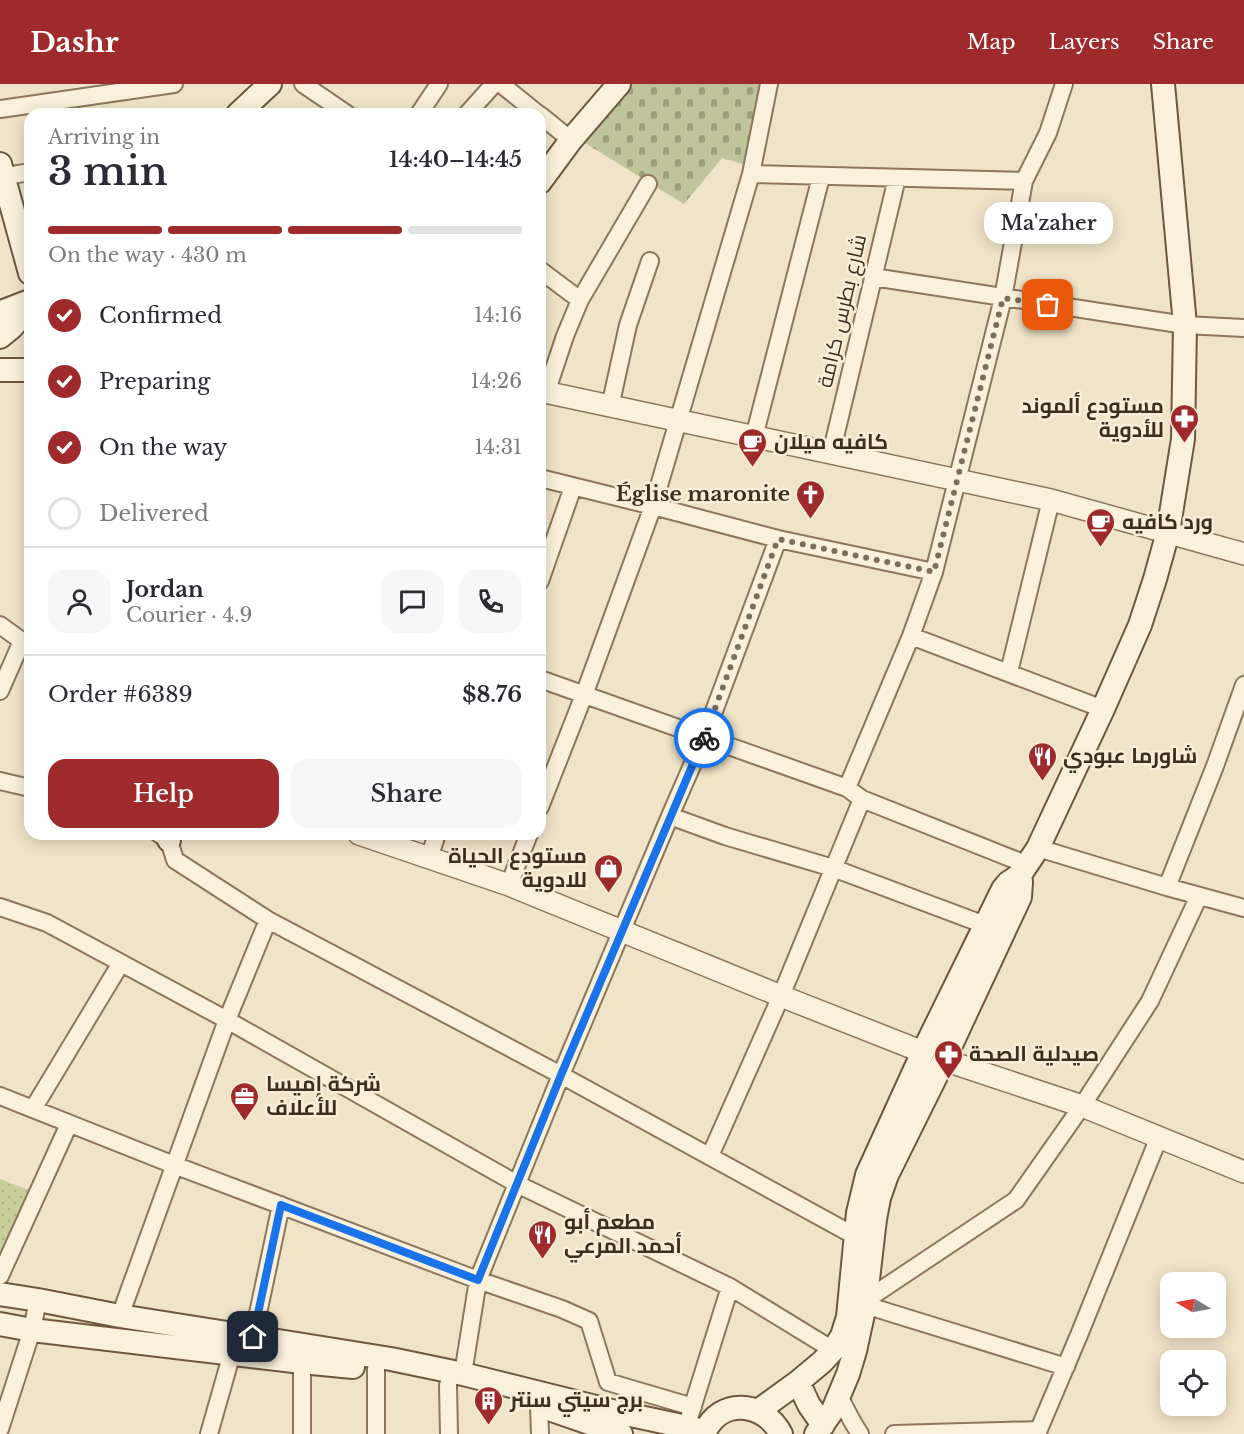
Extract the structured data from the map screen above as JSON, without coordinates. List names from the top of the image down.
{
  "streets": {
    "street": ["شارع بطرس كرامة"]
  },
  "places": {
    "other": ["Ma'zaher"],
    "pharmacy": ["مستودع ألموند للأدوية", "صيدلية الصحة"],
    "cafe": ["كافيه ميلان", "ورد كافيه"],
    "church": ["Église maronite"],
    "restaurant": ["شاورما عبودي", "مطعم أبو أحمد المرعي"],
    "shop": ["مستودع الحياة للادوية"],
    "office": ["شركة إميسا للأعلاف"],
    "building": ["برج سيتي سنتر"]
  },
  "north": "left",
  "page": {
    "header": "Dashr",
    "nav": ["Map", "Layers", "Share"],
    "heading": ["3 min", "Arriving in", "14:40–14:45"],
    "panel": [
      "Jordan",
      "Courier · 4.9",
      "Order #6389",
      "$8.76"
    ],
    "bubble": "Ma'zaher",
    "bar": "On the way · 430 m",
    "list": [
      ["Confirmed", "14:16"],
      ["Preparing", "14:26"],
      ["On the way", "14:31"],
      "Delivered"
    ],
    "buttons": ["Help", "Share"]
  }
}
